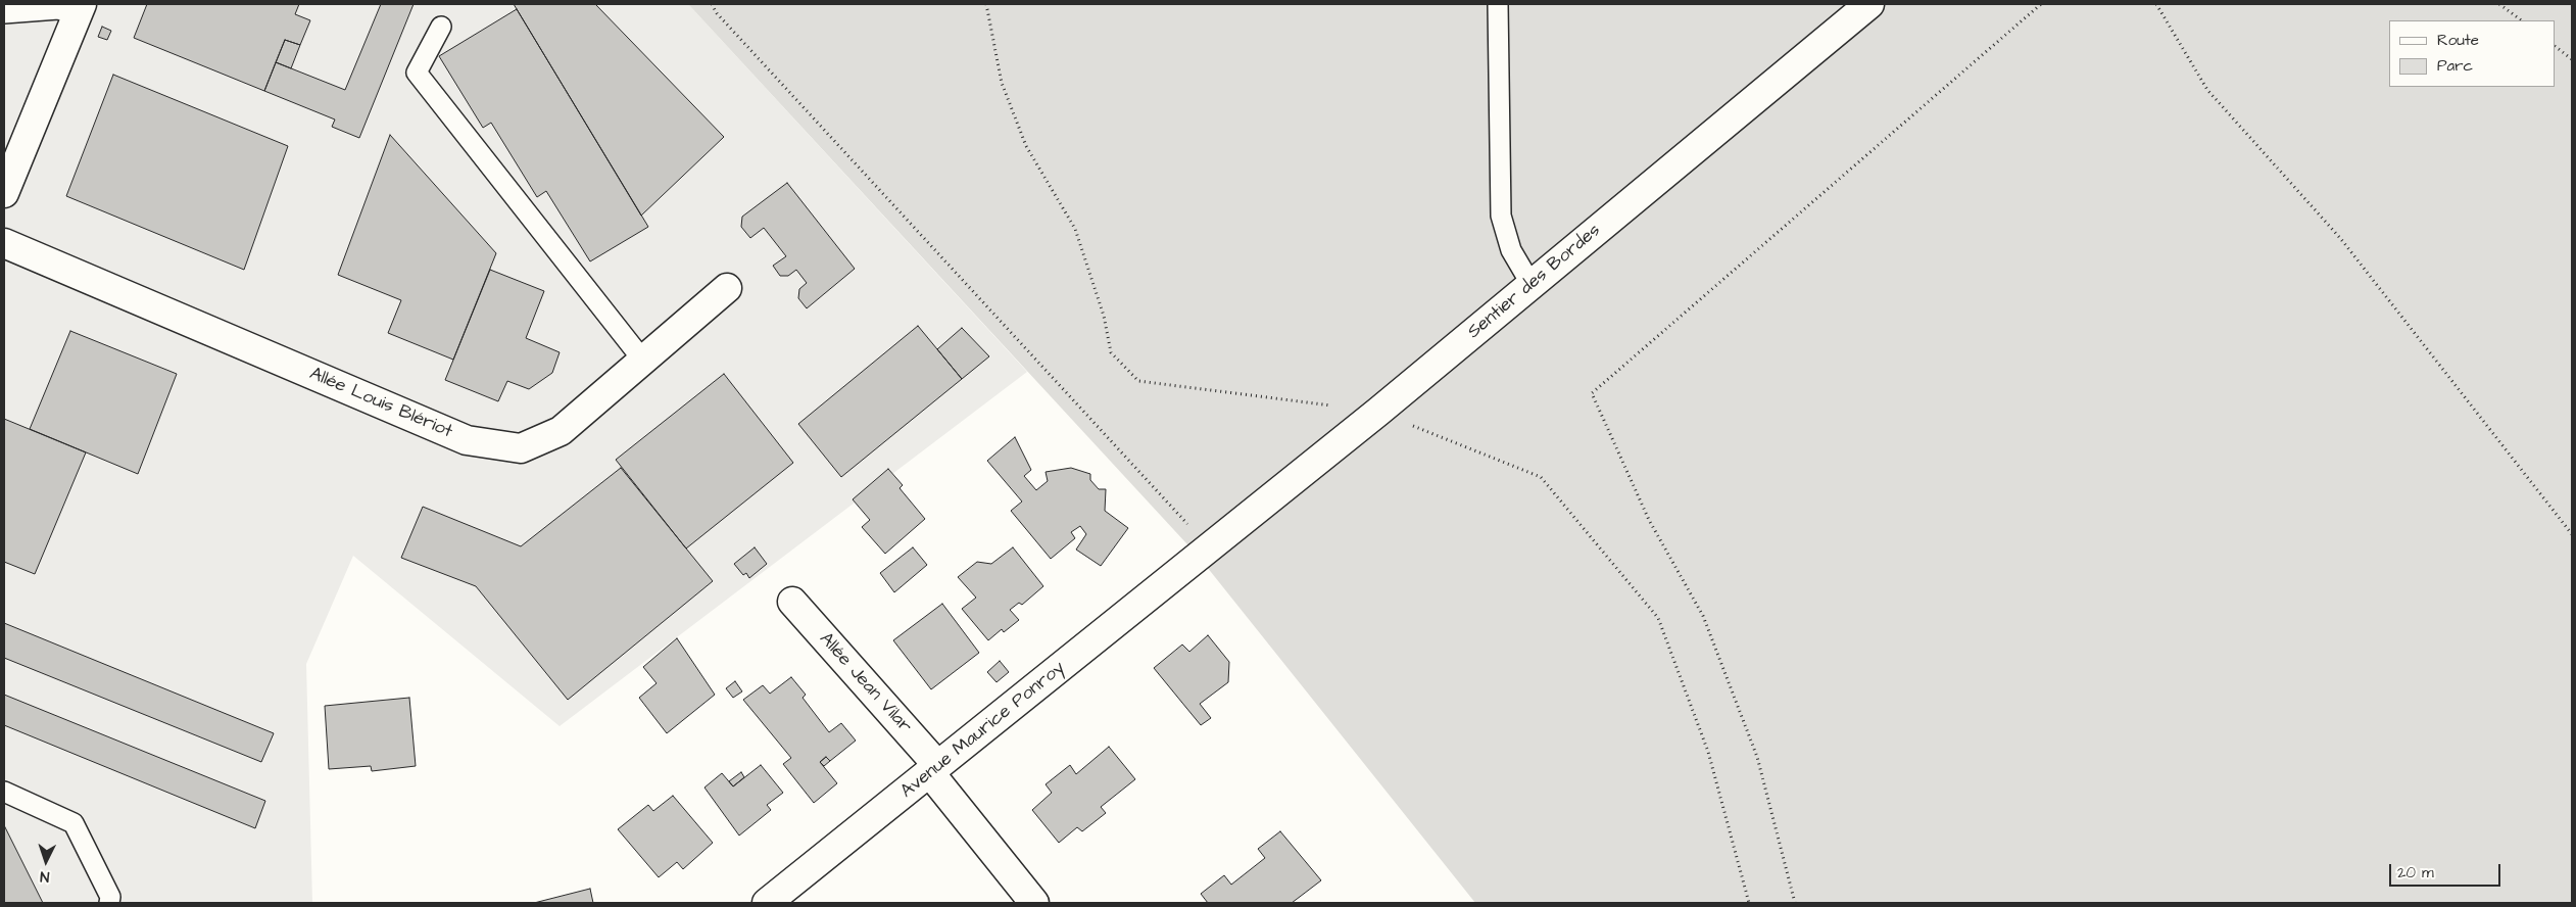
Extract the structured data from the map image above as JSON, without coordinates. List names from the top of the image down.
{
  "streets": {
    "street": [
      "Sentier des Bordes",
      "Allée Louis Blériot",
      "Allée Jean Vilar",
      "Avenue Maurice Ponroy"
    ]
  },
  "crossings": [
    ["Sentier des Bordes", "Avenue Maurice Ponroy"],
    ["Allée Jean Vilar", "Avenue Maurice Ponroy"]
  ],
  "legend": ["Route", "Parc"],
  "scale_bar": "20 m",
  "north": "bottom"
}
